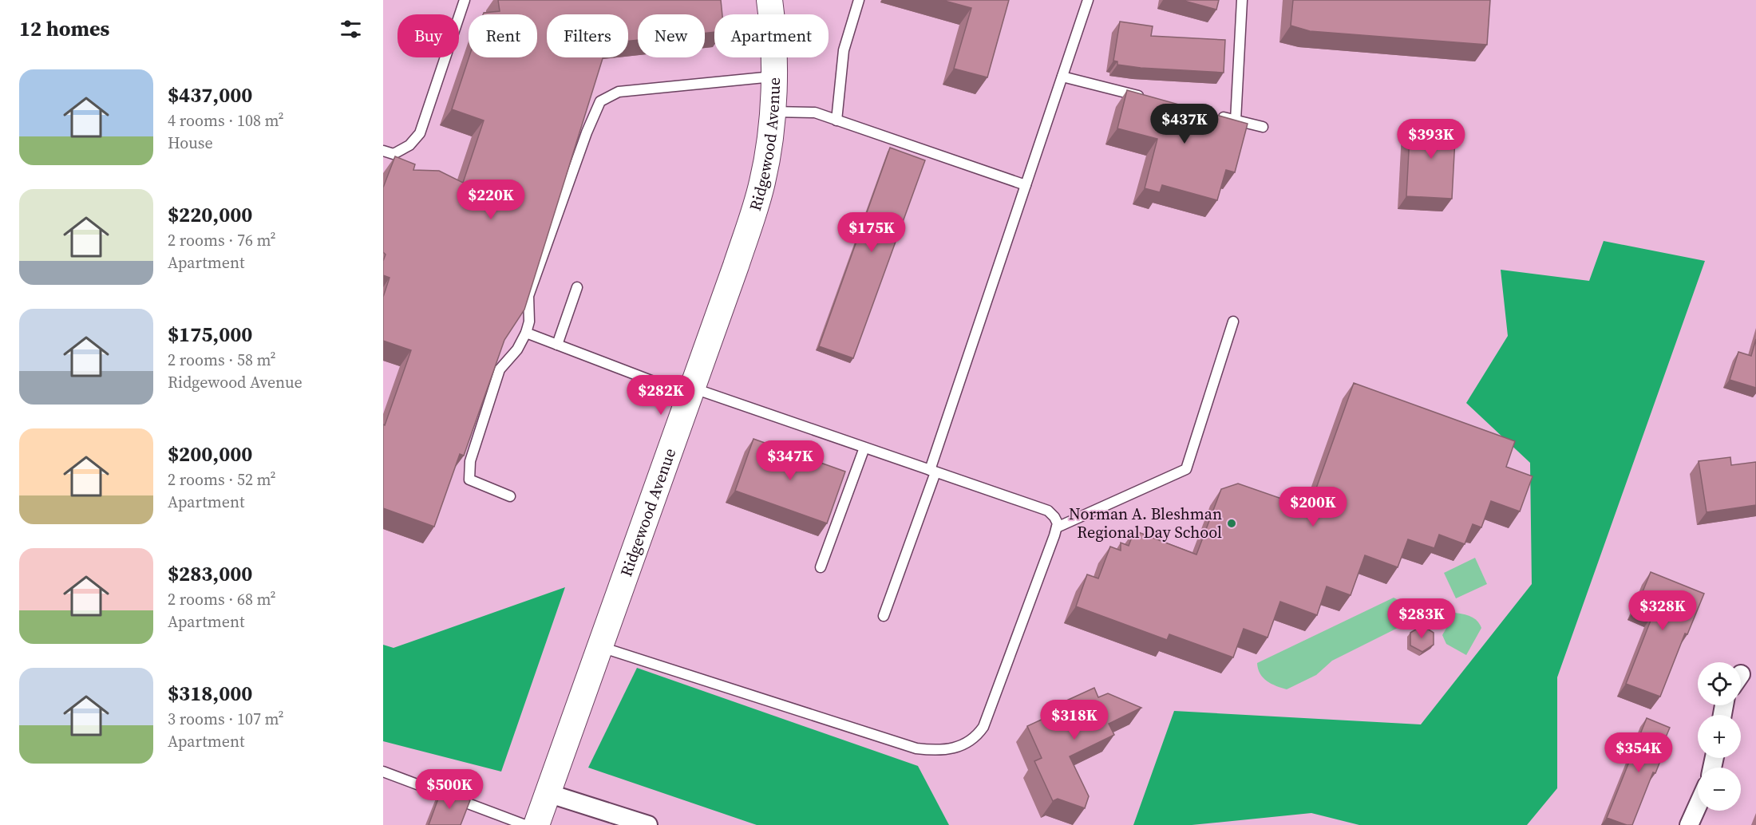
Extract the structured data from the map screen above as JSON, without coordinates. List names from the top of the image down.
{
  "streets": {
    "street": ["Ridgewood Avenue"]
  },
  "places": ["Norman A. Bleshman Regional Day School"],
  "page": {
    "heading": "12 homes",
    "chip": [
      "Buy",
      "Rent",
      "Filters",
      "New",
      "Apartment"
    ],
    "list": [
      {
        "name": "$437,000",
        "note": "4 rooms · 108 m² · House"
      },
      {
        "name": "$220,000",
        "note": "2 rooms · 76 m² · Apartment"
      },
      {
        "name": "$175,000",
        "note": "2 rooms · 58 m² · Ridgewood Avenue"
      },
      {
        "name": "$200,000",
        "note": "2 rooms · 52 m² · Apartment"
      },
      {
        "name": "$283,000",
        "note": "2 rooms · 68 m² · Apartment"
      },
      {
        "name": "$318,000",
        "note": "3 rooms · 107 m² · Apartment"
      }
    ],
    "price": [
      "$437K",
      "$393K",
      "$220K",
      "$175K",
      "$282K",
      "$347K",
      "$200K",
      "$328K",
      "$283K",
      "$318K",
      "$354K",
      "$500K"
    ],
    "map_buttons": ["+", "−"]
  }
}
